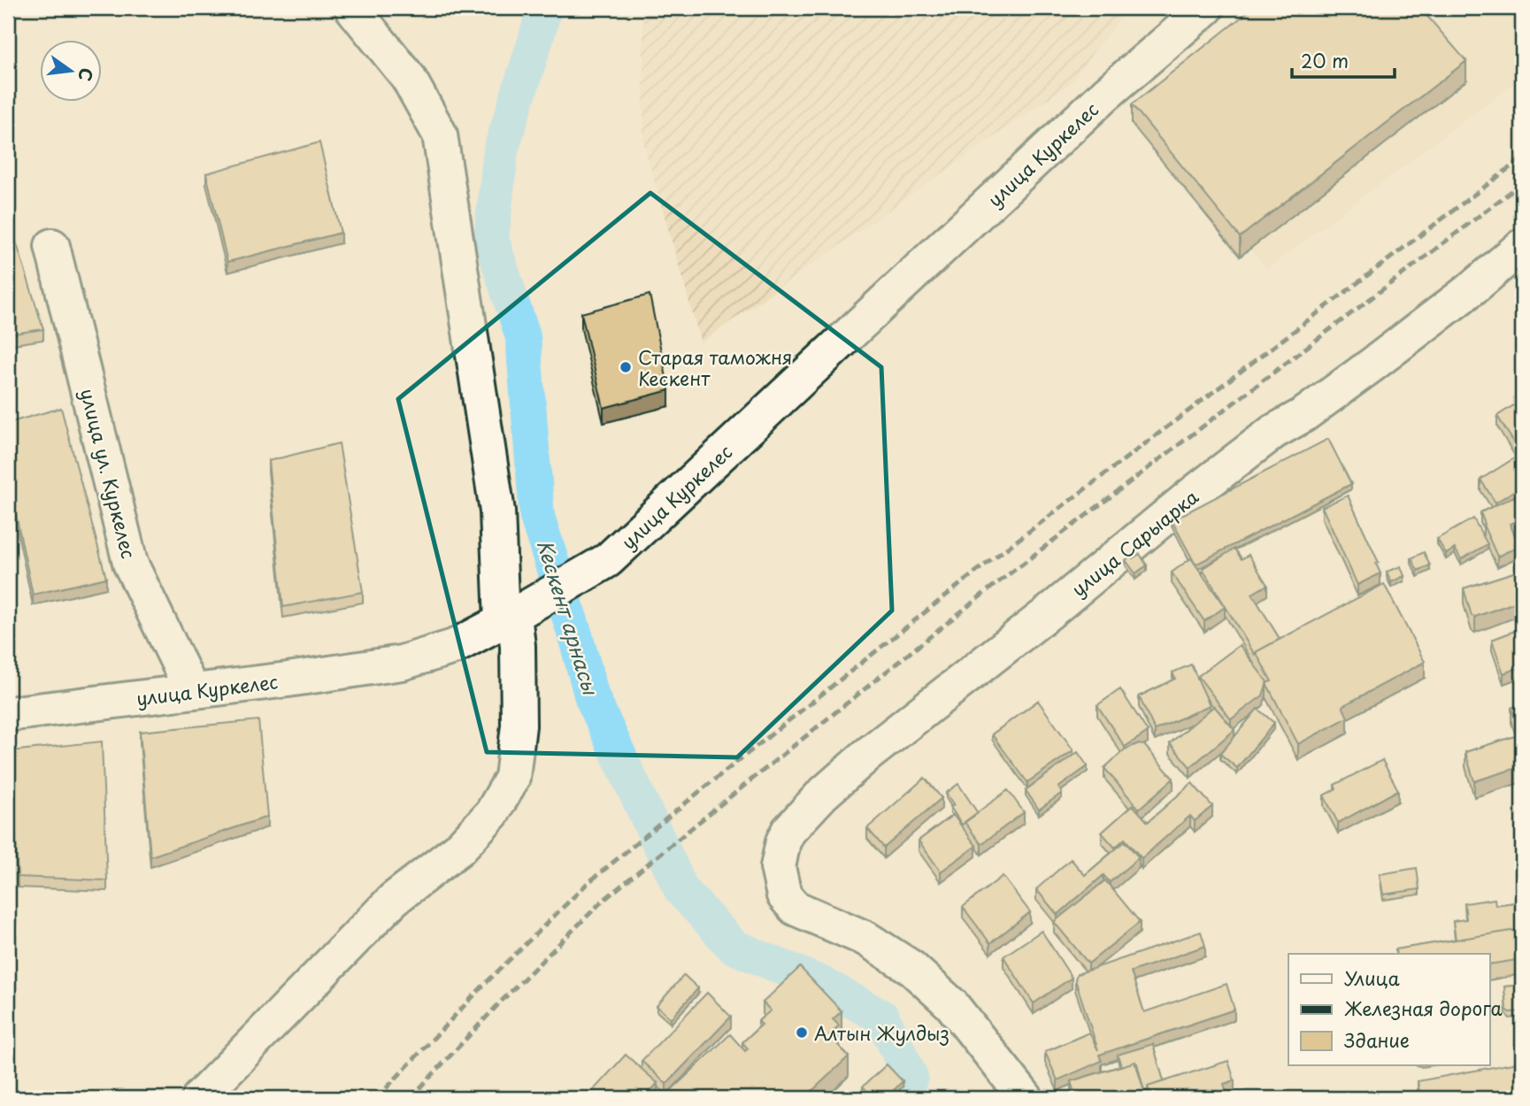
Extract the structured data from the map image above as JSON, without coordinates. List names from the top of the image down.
{
  "streets": {
    "street": ["улица Куркелес", "улица ул. Куркелес", "улица Сарыарка"]
  },
  "crossings": [
    ["улица Куркелес", "улица ул. Куркелес"]
  ],
  "water": ["Кескент арнасы"],
  "places": ["Старая таможня Кескент", "Алтын Жулдыз"],
  "legend": ["Улица", "Железная дорога", "Здание"],
  "scale_bar": "20 m",
  "north": "right"
}
